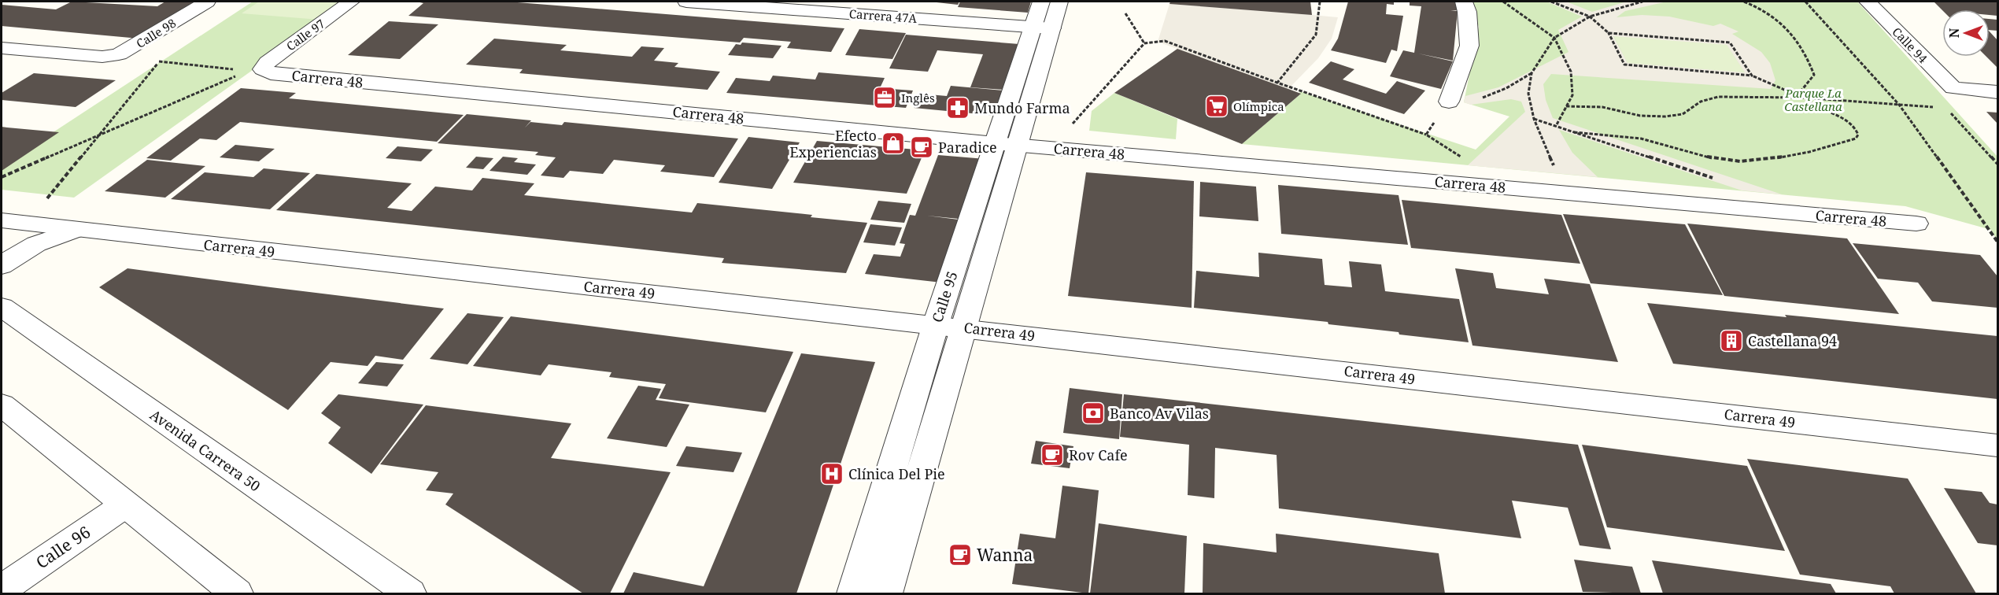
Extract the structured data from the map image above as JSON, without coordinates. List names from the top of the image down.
{
  "streets": {
    "street": [
      "Carrera 47A",
      "Calle 98",
      "Calle 97",
      "Calle 94",
      "Carrera 48",
      "Carrera 49",
      "Calle 95",
      "Avenida Carrera 50",
      "Calle 96"
    ]
  },
  "crossings": [
    ["Carrera 47A", "Calle 95"],
    ["Calle 97", "Carrera 48"],
    ["Carrera 48", "Calle 95"],
    ["Carrera 49", "Calle 95"]
  ],
  "parks": ["Parque La Castellana"],
  "places": {
    "office": ["Inglês"],
    "supermarket": ["Olímpica"],
    "pharmacy": ["Mundo Farma"],
    "shop": ["Efecto Experiencias"],
    "cafe": ["Paradice", "Rov Cafe", "Wanna"],
    "building": ["Castellana 94"],
    "bank": ["Banco Av Vilas"],
    "hospital": ["Clínica Del Pie"]
  },
  "north": "left"
}
